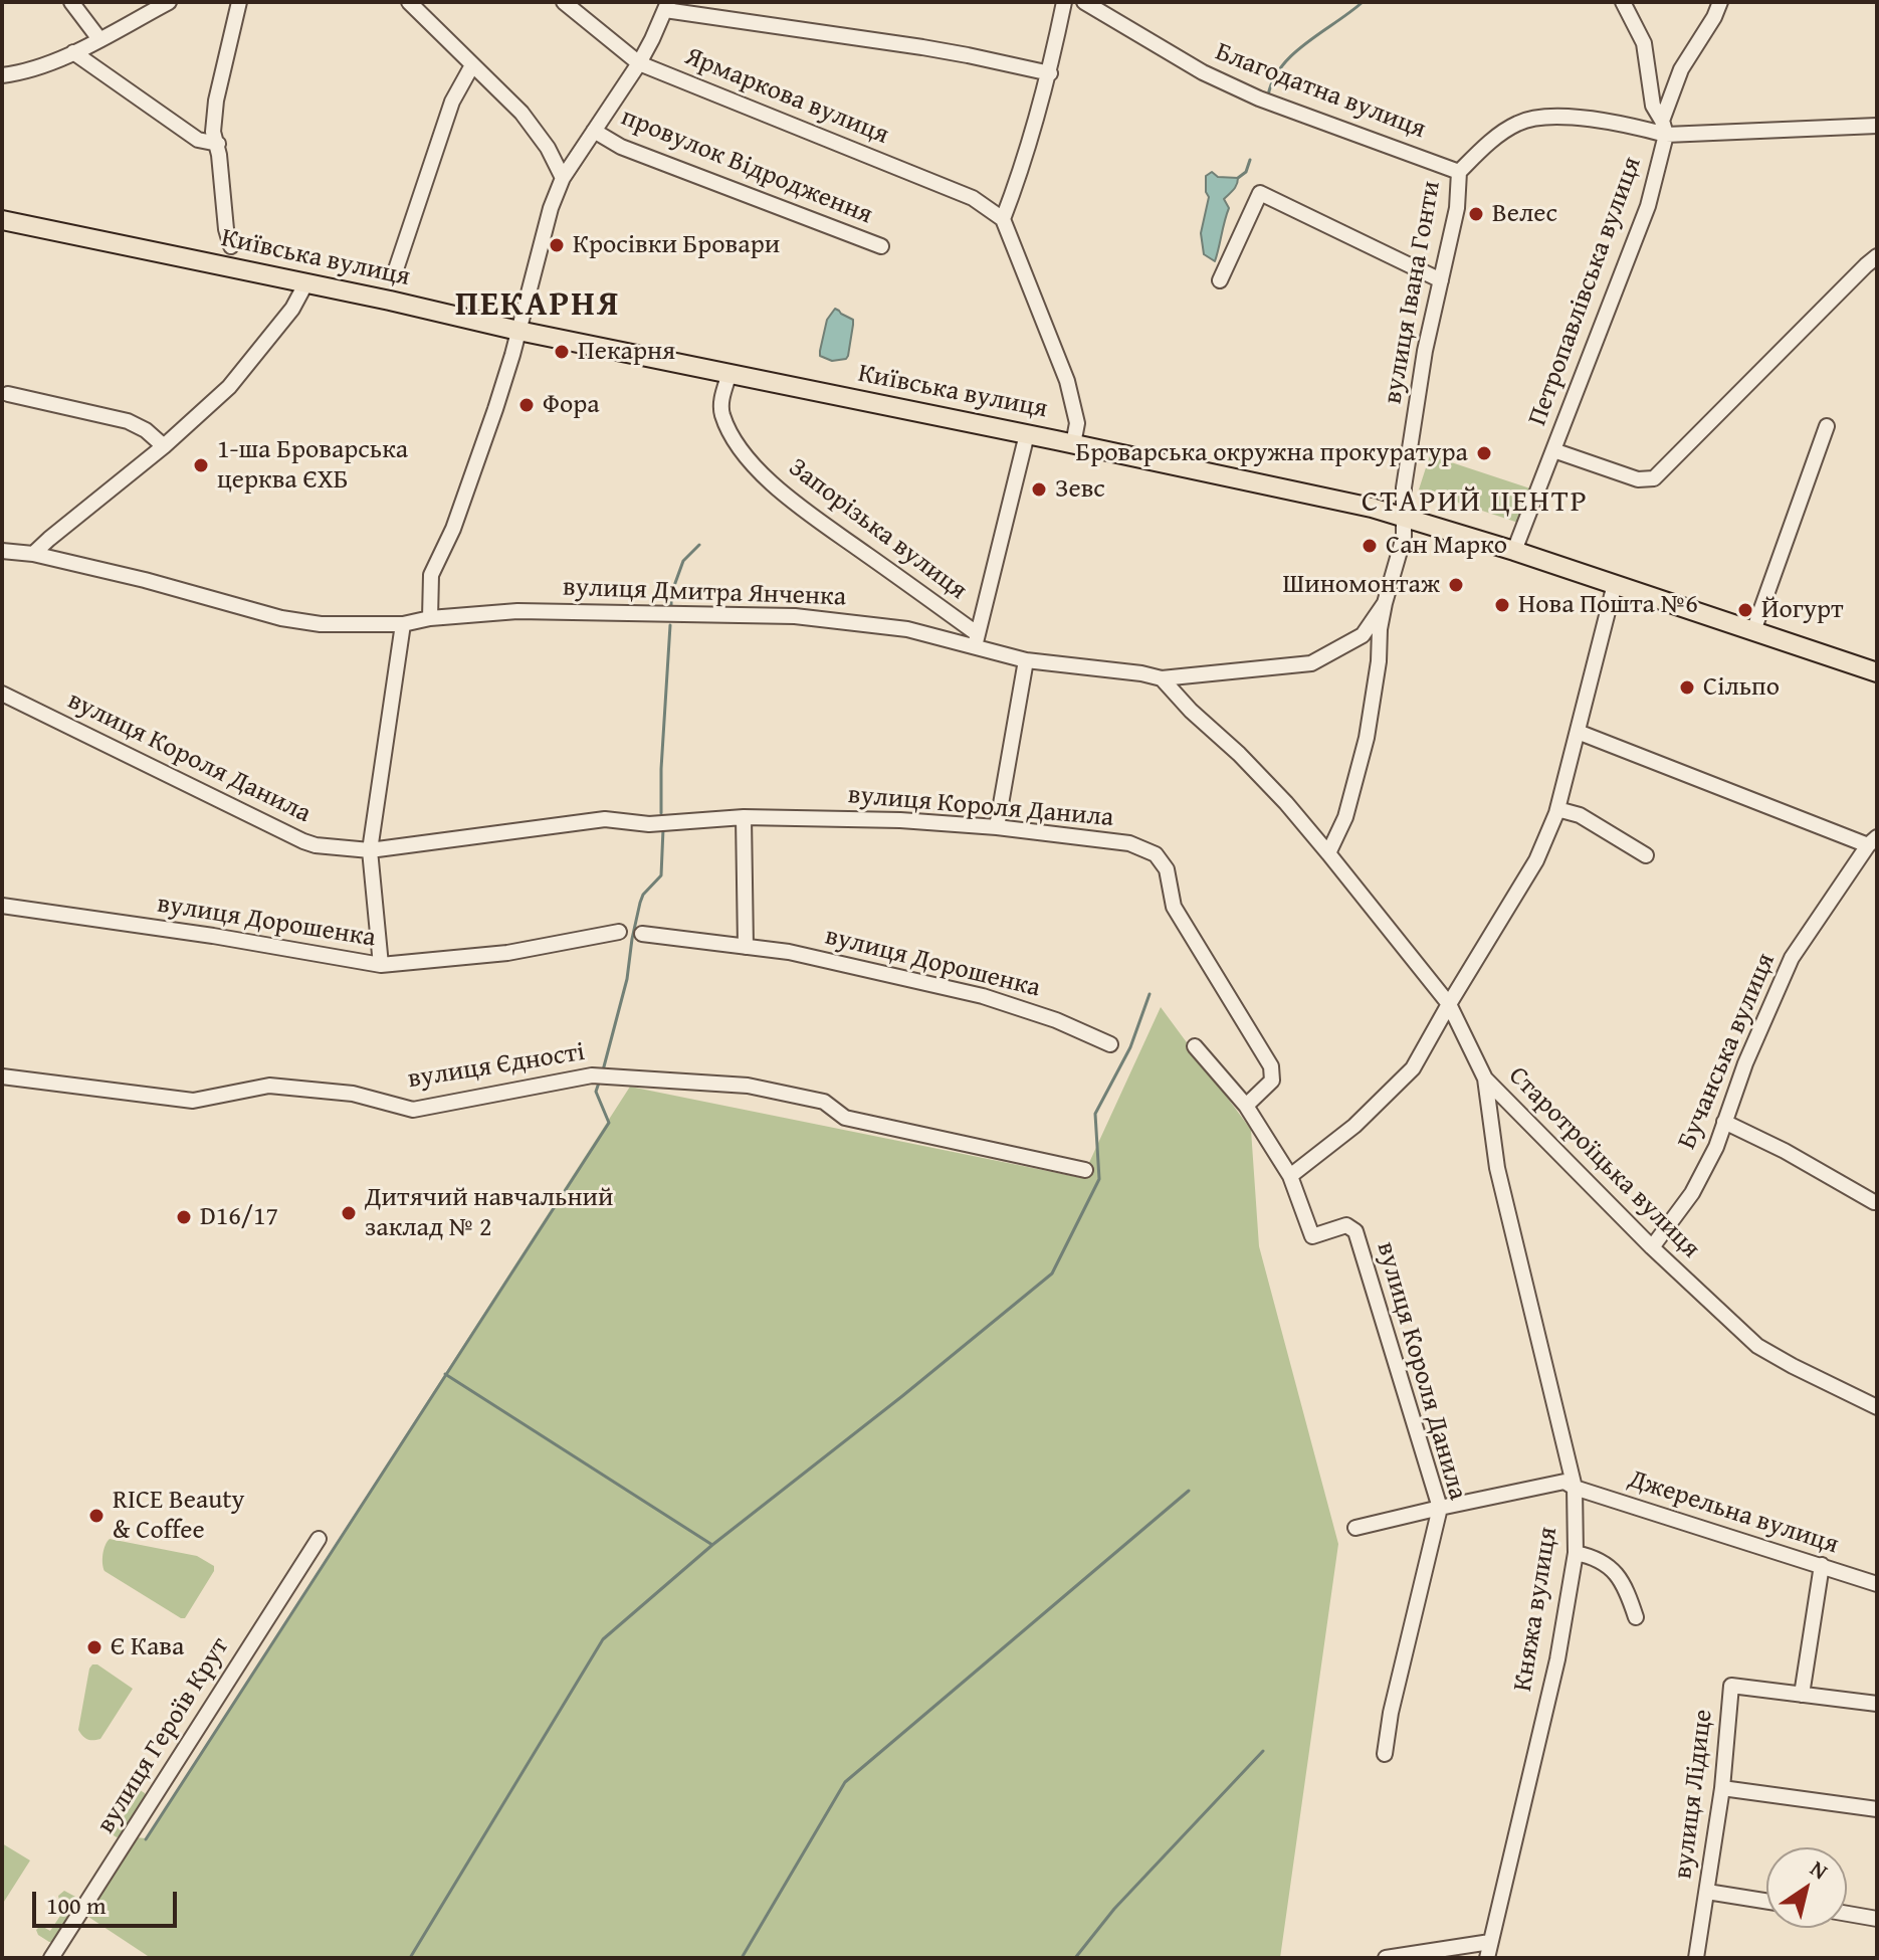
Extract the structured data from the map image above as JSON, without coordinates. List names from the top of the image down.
{
  "streets": {
    "main road": ["Київська вулиця"],
    "street": [
      "Благодатна вулиця",
      "Ярмаркова вулиця",
      "провулок Відродження",
      "Петропавлівська вулиця",
      "вулиця Івана Гонти",
      "Запорізька вулиця",
      "вулиця Дмитра Янченка",
      "вулиця Короля Данила",
      "вулиця Дорошенка",
      "Бучанська вулиця",
      "вулиця Єдності",
      "Старотроїцька вулиця",
      "Джерельна вулиця",
      "Княжа вулиця",
      "вулиця Героїв Крут",
      "вулиця Лідице"
    ]
  },
  "crossings": [
    ["Благодатна вулиця", "вулиця Івана Гонти"],
    ["Київська вулиця", "Петропавлівська вулиця"],
    ["Київська вулиця", "вулиця Івана Гонти"],
    ["Київська вулиця", "Запорізька вулиця"],
    ["вулиця Івана Гонти", "вулиця Дмитра Янченка"],
    ["Запорізька вулиця", "вулиця Дмитра Янченка"],
    ["вулиця Дмитра Янченка", "Старотроїцька вулиця"],
    ["вулиця Короля Данила", "Джерельна вулиця"],
    ["Бучанська вулиця", "Старотроїцька вулиця"],
    ["Старотроїцька вулиця", "Княжа вулиця"],
    ["Джерельна вулиця", "Княжа вулиця"]
  ],
  "districts": ["ПЕКАРНЯ", "СТАРИЙ ЦЕНТР"],
  "places": [
    "Велес",
    "Кросівки Бровари",
    "Пекарня",
    "Фора",
    "Броварська окружна прокуратура",
    "1-ша Броварська церква ЄХБ",
    "Зевс",
    "Сан Марко",
    "Шиномонтаж",
    "Нова Пошта №6",
    "Йогурт",
    "Сільпо",
    "Дитячий навчальний заклад № 2",
    "D16/17",
    "RICE Beauty & Coffee",
    "Є Кава"
  ],
  "scale_bar": "100 m",
  "north": "top right"
}
